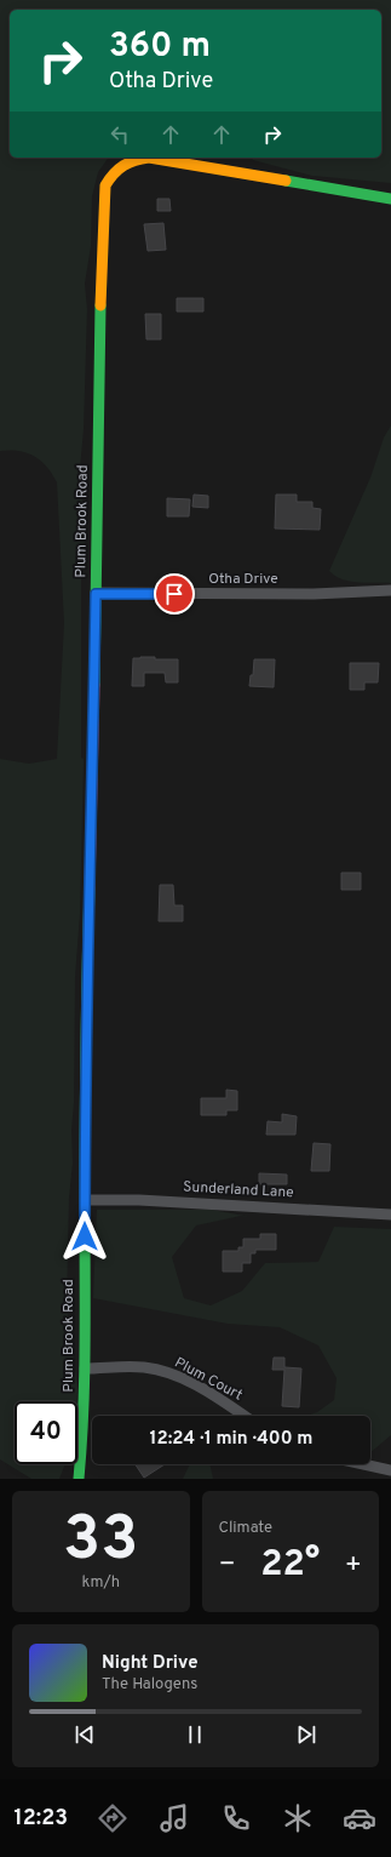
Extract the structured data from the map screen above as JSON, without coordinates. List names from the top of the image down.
{
  "streets": {
    "street": [
      "Plum Brook Road",
      "Otha Drive",
      "Sunderland Lane",
      "Plum Court"
    ]
  },
  "crossings": [
    ["Plum Brook Road", "Otha Drive"],
    ["Plum Brook Road", "Sunderland Lane"],
    ["Plum Brook Road", "Plum Court"]
  ],
  "page": {
    "turn": ["360 m", "Otha Drive"],
    "limit": "40",
    "trip": "12:24 · 1 min · 400 m",
    "tile": [
      ["33", "km/h"],
      "Climate"
    ],
    "heat": ["−", "22°", "+"],
    "song": ["Night Drive", "The Halogens"],
    "tabs": "12:23"
  }
}
